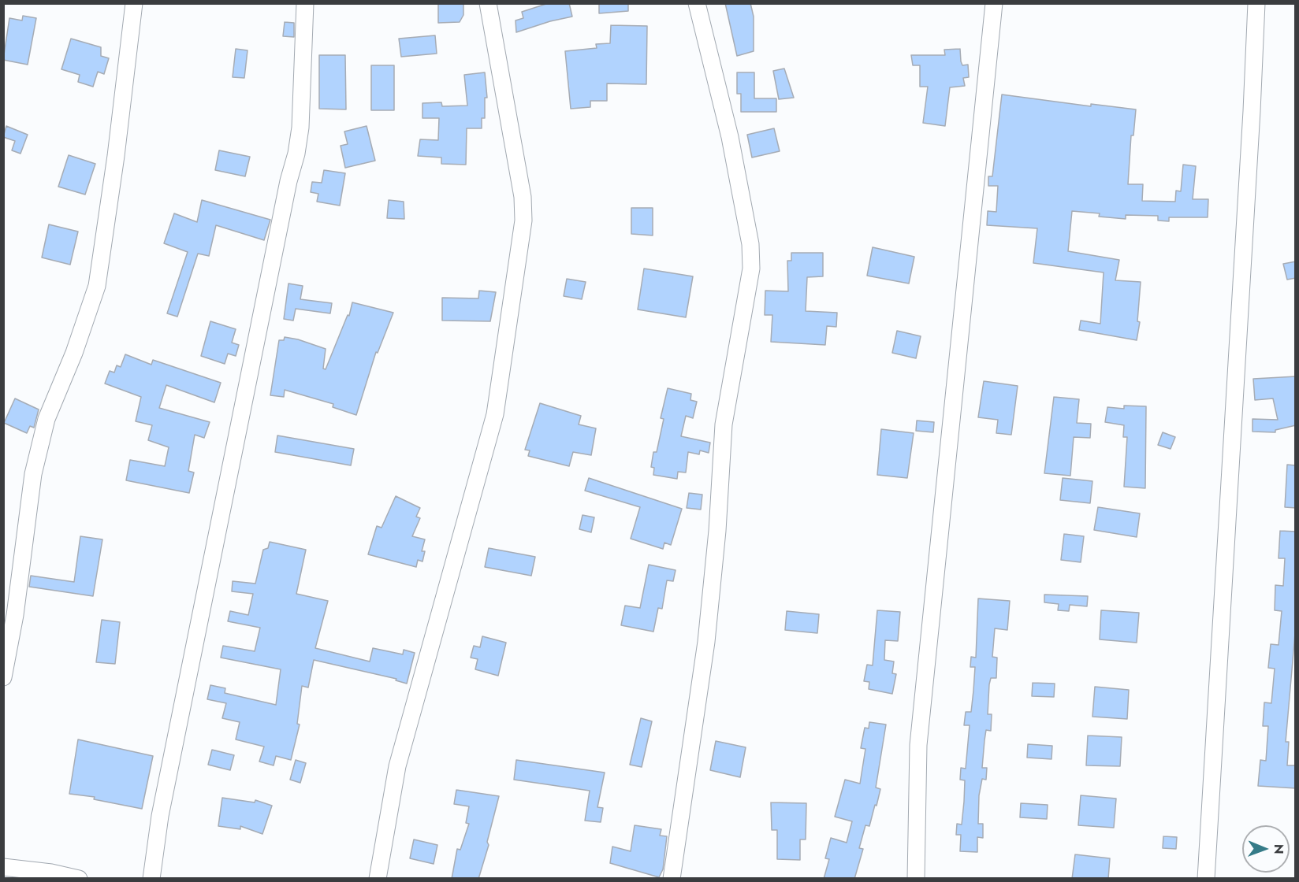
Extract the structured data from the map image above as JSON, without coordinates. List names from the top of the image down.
{
  "north": "right"
}
